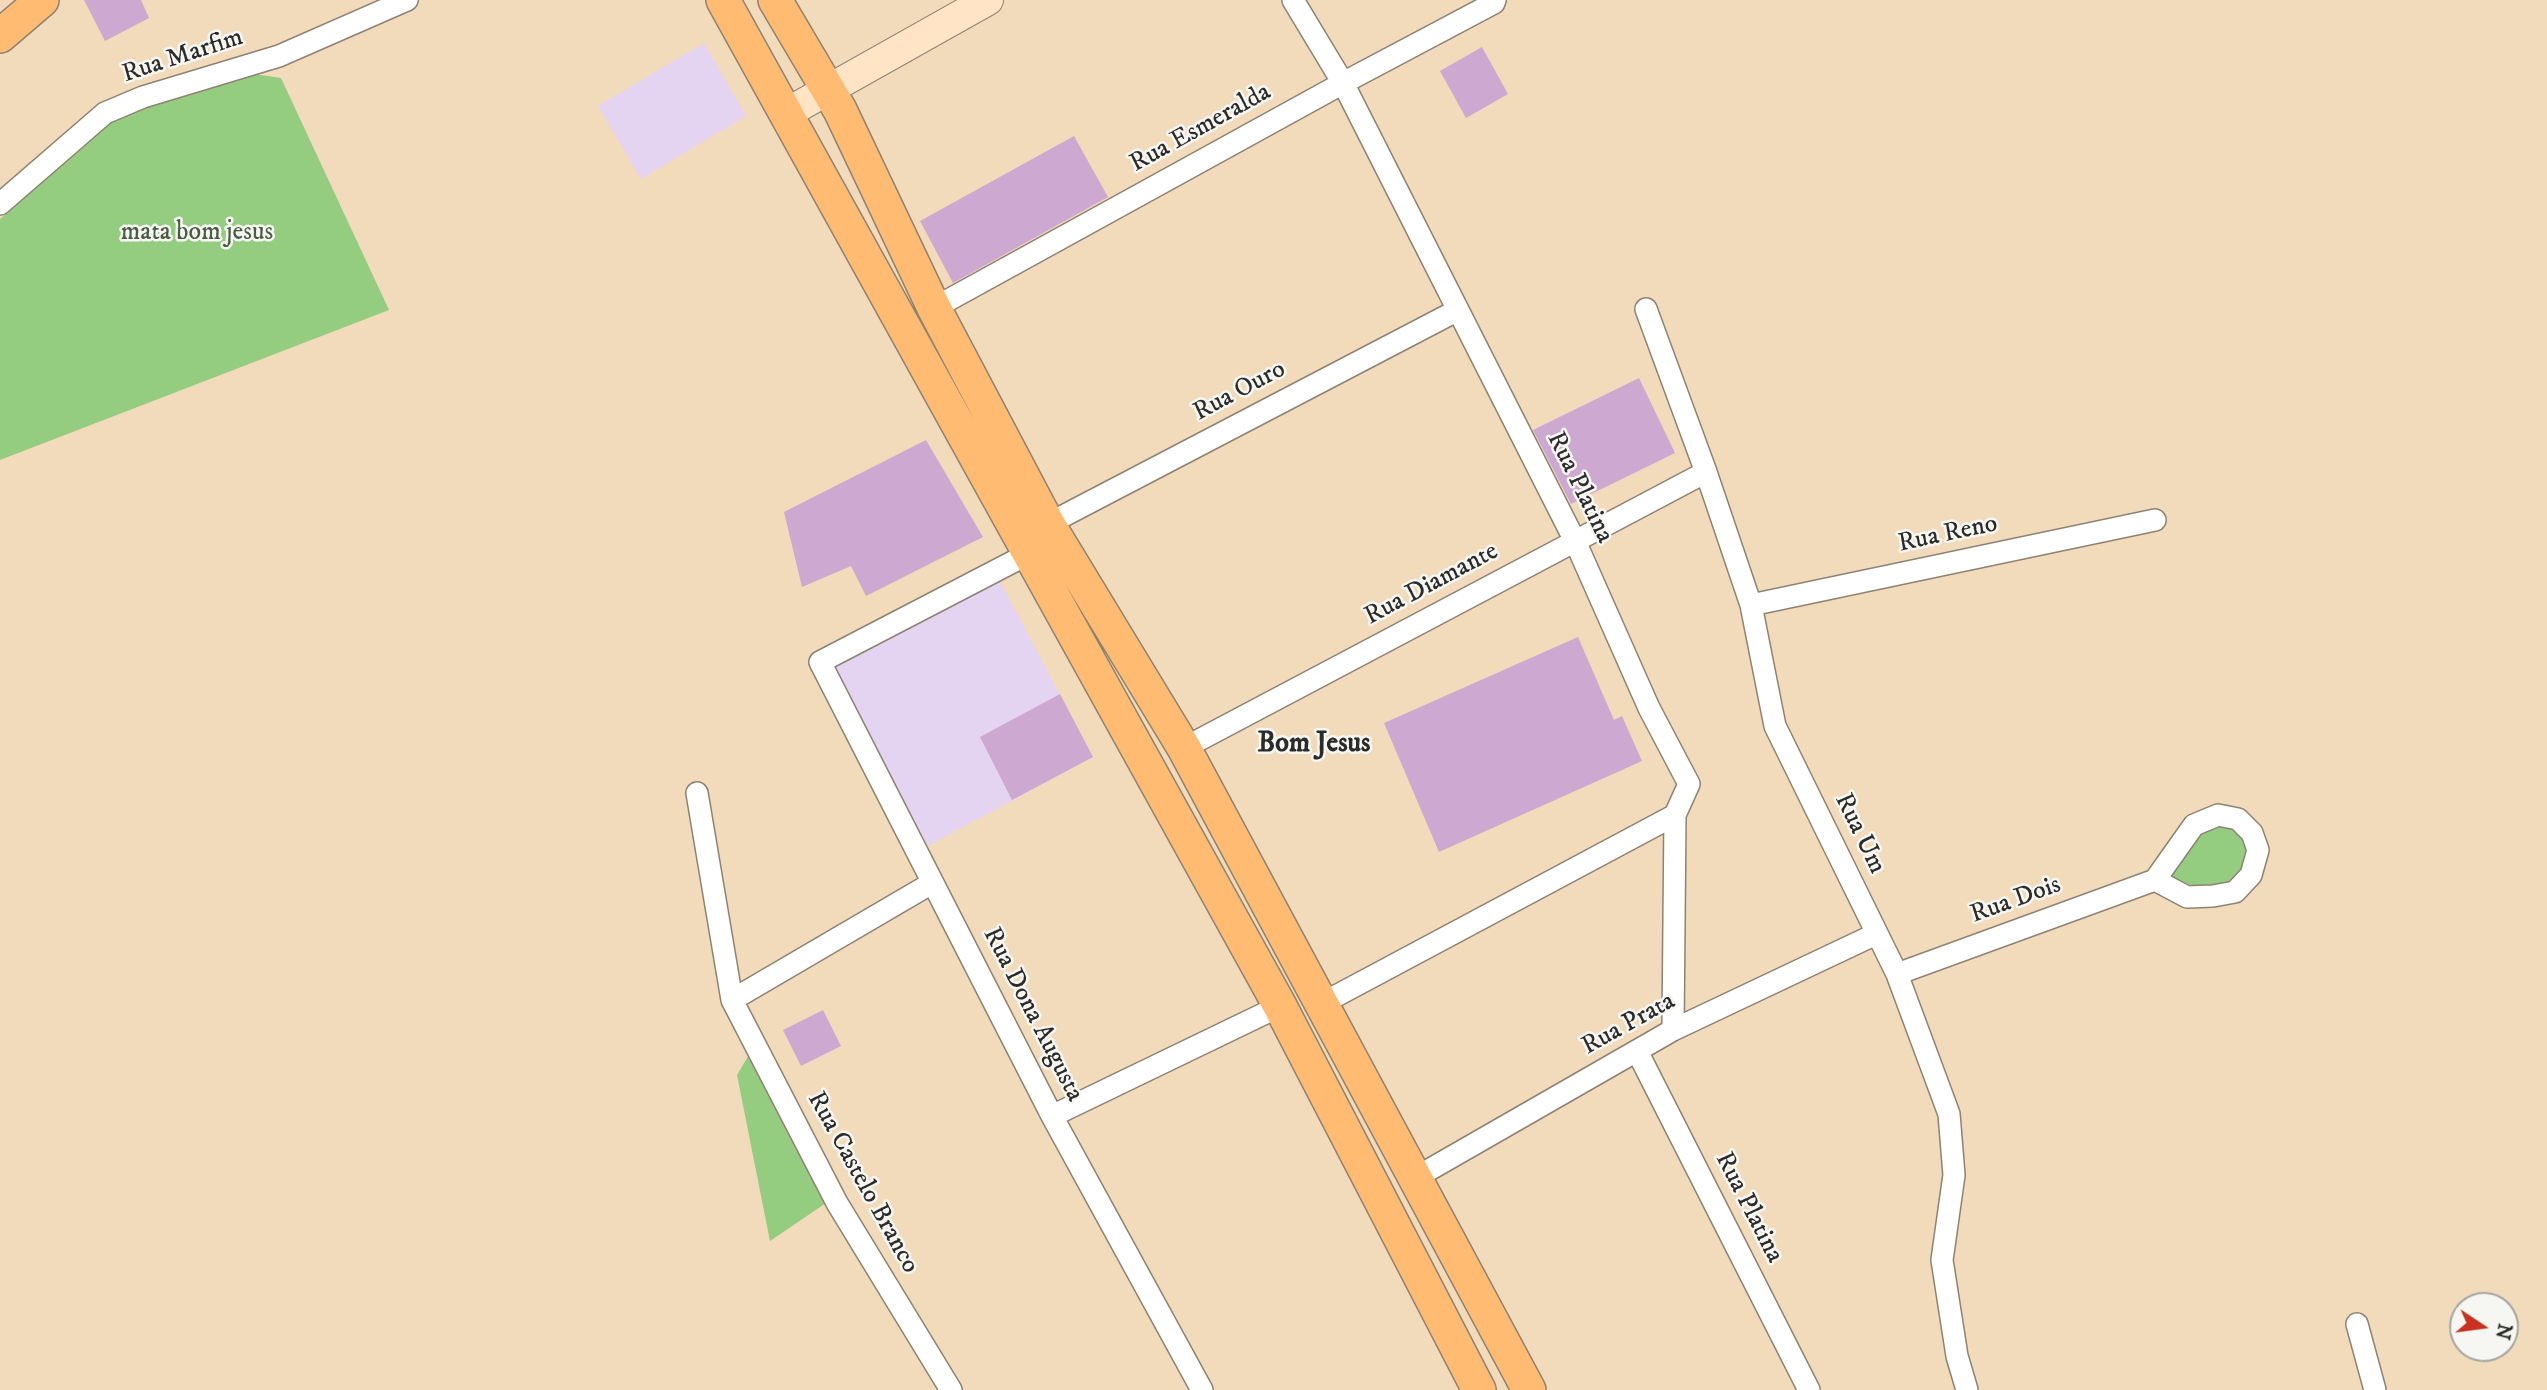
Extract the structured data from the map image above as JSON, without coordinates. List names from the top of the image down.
{
  "streets": {
    "street": [
      "Rua Marfim",
      "Rua Esmeralda",
      "Rua Ouro",
      "Rua Platina",
      "Rua Reno",
      "Rua Diamante",
      "Rua Um",
      "Rua Dois",
      "Rua Dona Augusta",
      "Rua Prata",
      "Rua Castelo Branco"
    ]
  },
  "crossings": [
    ["Rua Esmeralda", "Rua Platina"],
    ["Rua Ouro", "Rua Platina"],
    ["Rua Platina", "Rua Diamante"],
    ["Rua Platina", "Rua Prata"],
    ["Rua Reno", "Rua Um"],
    ["Rua Diamante", "Rua Um"],
    ["Rua Um", "Rua Dois"],
    ["Rua Um", "Rua Prata"]
  ],
  "districts": ["Bom Jesus"],
  "parks": ["mata bom jesus"],
  "north": "right"
}
